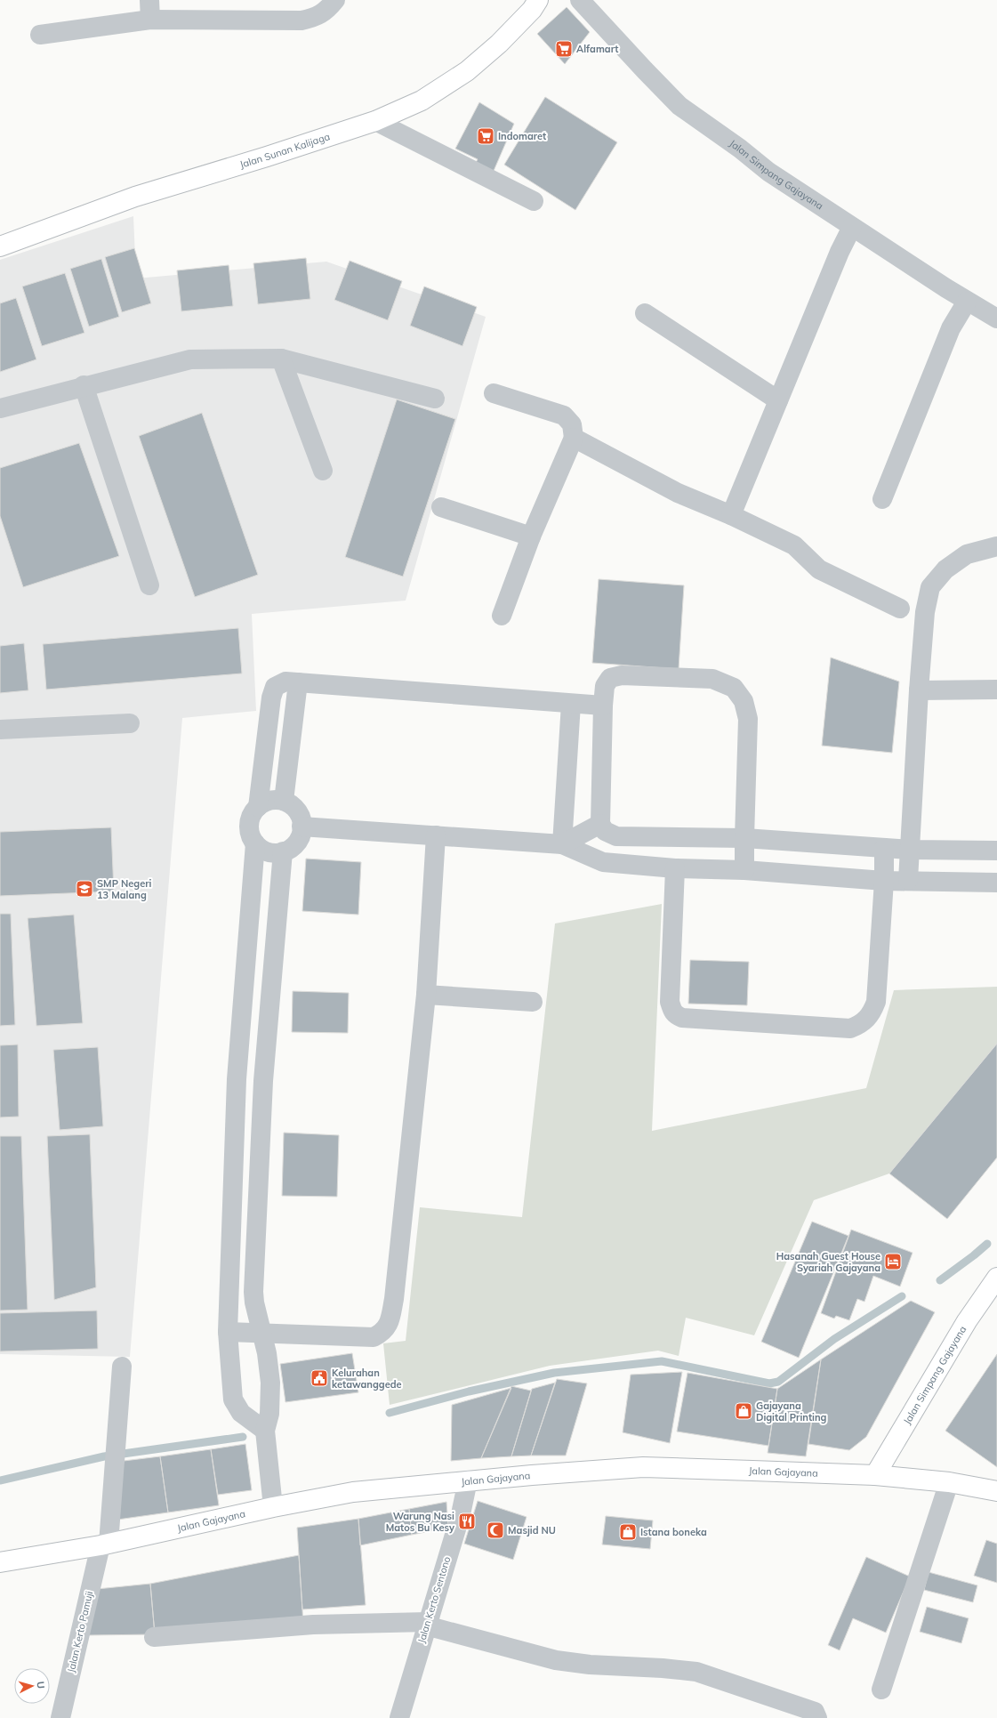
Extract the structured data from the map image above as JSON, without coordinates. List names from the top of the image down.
{
  "streets": {
    "main road": ["Jalan Sunan Kalijaga", "Jalan Simpang Gajayana", "Jalan Gajayana"],
    "street": ["Jalan Kerto Sentono", "Jalan Kerto Pamuji"]
  },
  "crossings": [
    ["Jalan Simpang Gajayana", "Jalan Gajayana"],
    ["Jalan Gajayana", "Jalan Kerto Sentono"],
    ["Jalan Gajayana", "Jalan Kerto Pamuji"]
  ],
  "places": {
    "supermarket": ["Alfamart", "Indomaret"],
    "school or university": ["SMP Negeri 13 Malang"],
    "hotel": ["Hasanah Guest House Syariah Gajayana"],
    "public building": ["Kelurahan ketawanggede"],
    "shop": ["Gajayana Digital Printing", "Istana boneka"],
    "restaurant": ["Warung Nasi Matos Bu Kesy"],
    "mosque": ["Masjid NU"]
  },
  "north": "right"
}
